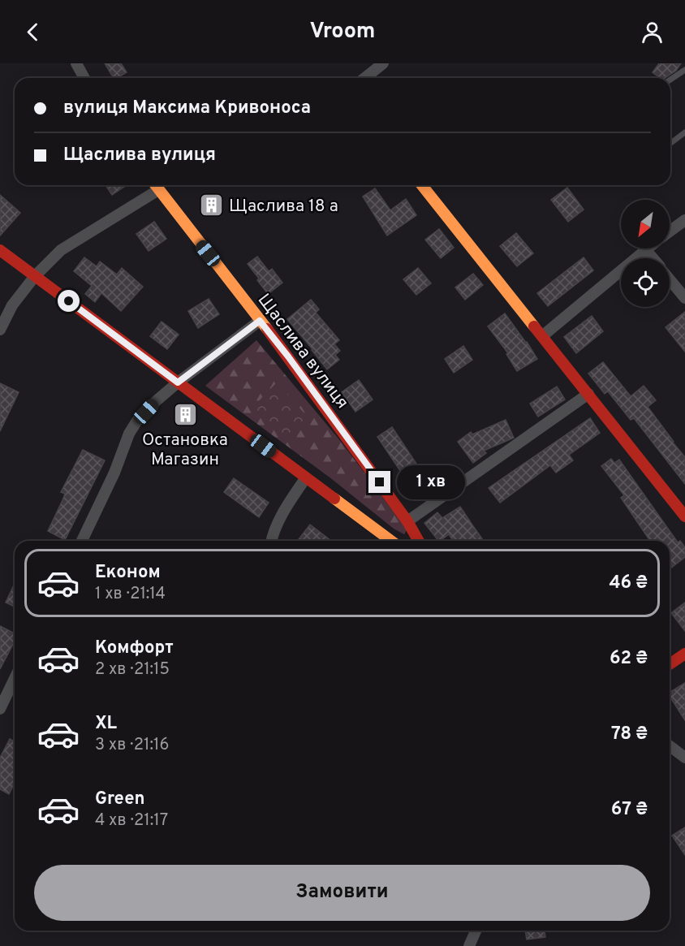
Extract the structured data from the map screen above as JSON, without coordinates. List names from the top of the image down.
{
  "streets": {
    "street": ["Щаслива вулиця"]
  },
  "places": {
    "building": ["Щаслива 18 а", "Остановка Магазин"]
  },
  "north": "bottom left",
  "page": {
    "header": "Vroom",
    "banner": ["вулиця Максима Кривоноса", "Щаслива вулиця"],
    "bubble": "1 хв",
    "list": [
      {
        "name": "Економ",
        "note": "1 хв · 21:14",
        "value": "46 ₴"
      },
      {
        "name": "Комфорт",
        "note": "2 хв · 21:15",
        "value": "62 ₴"
      },
      {
        "name": "XL",
        "note": "3 хв · 21:16",
        "value": "78 ₴"
      },
      {
        "name": "Green",
        "note": "4 хв · 21:17",
        "value": "67 ₴"
      }
    ],
    "buttons": "Замовити"
  }
}
